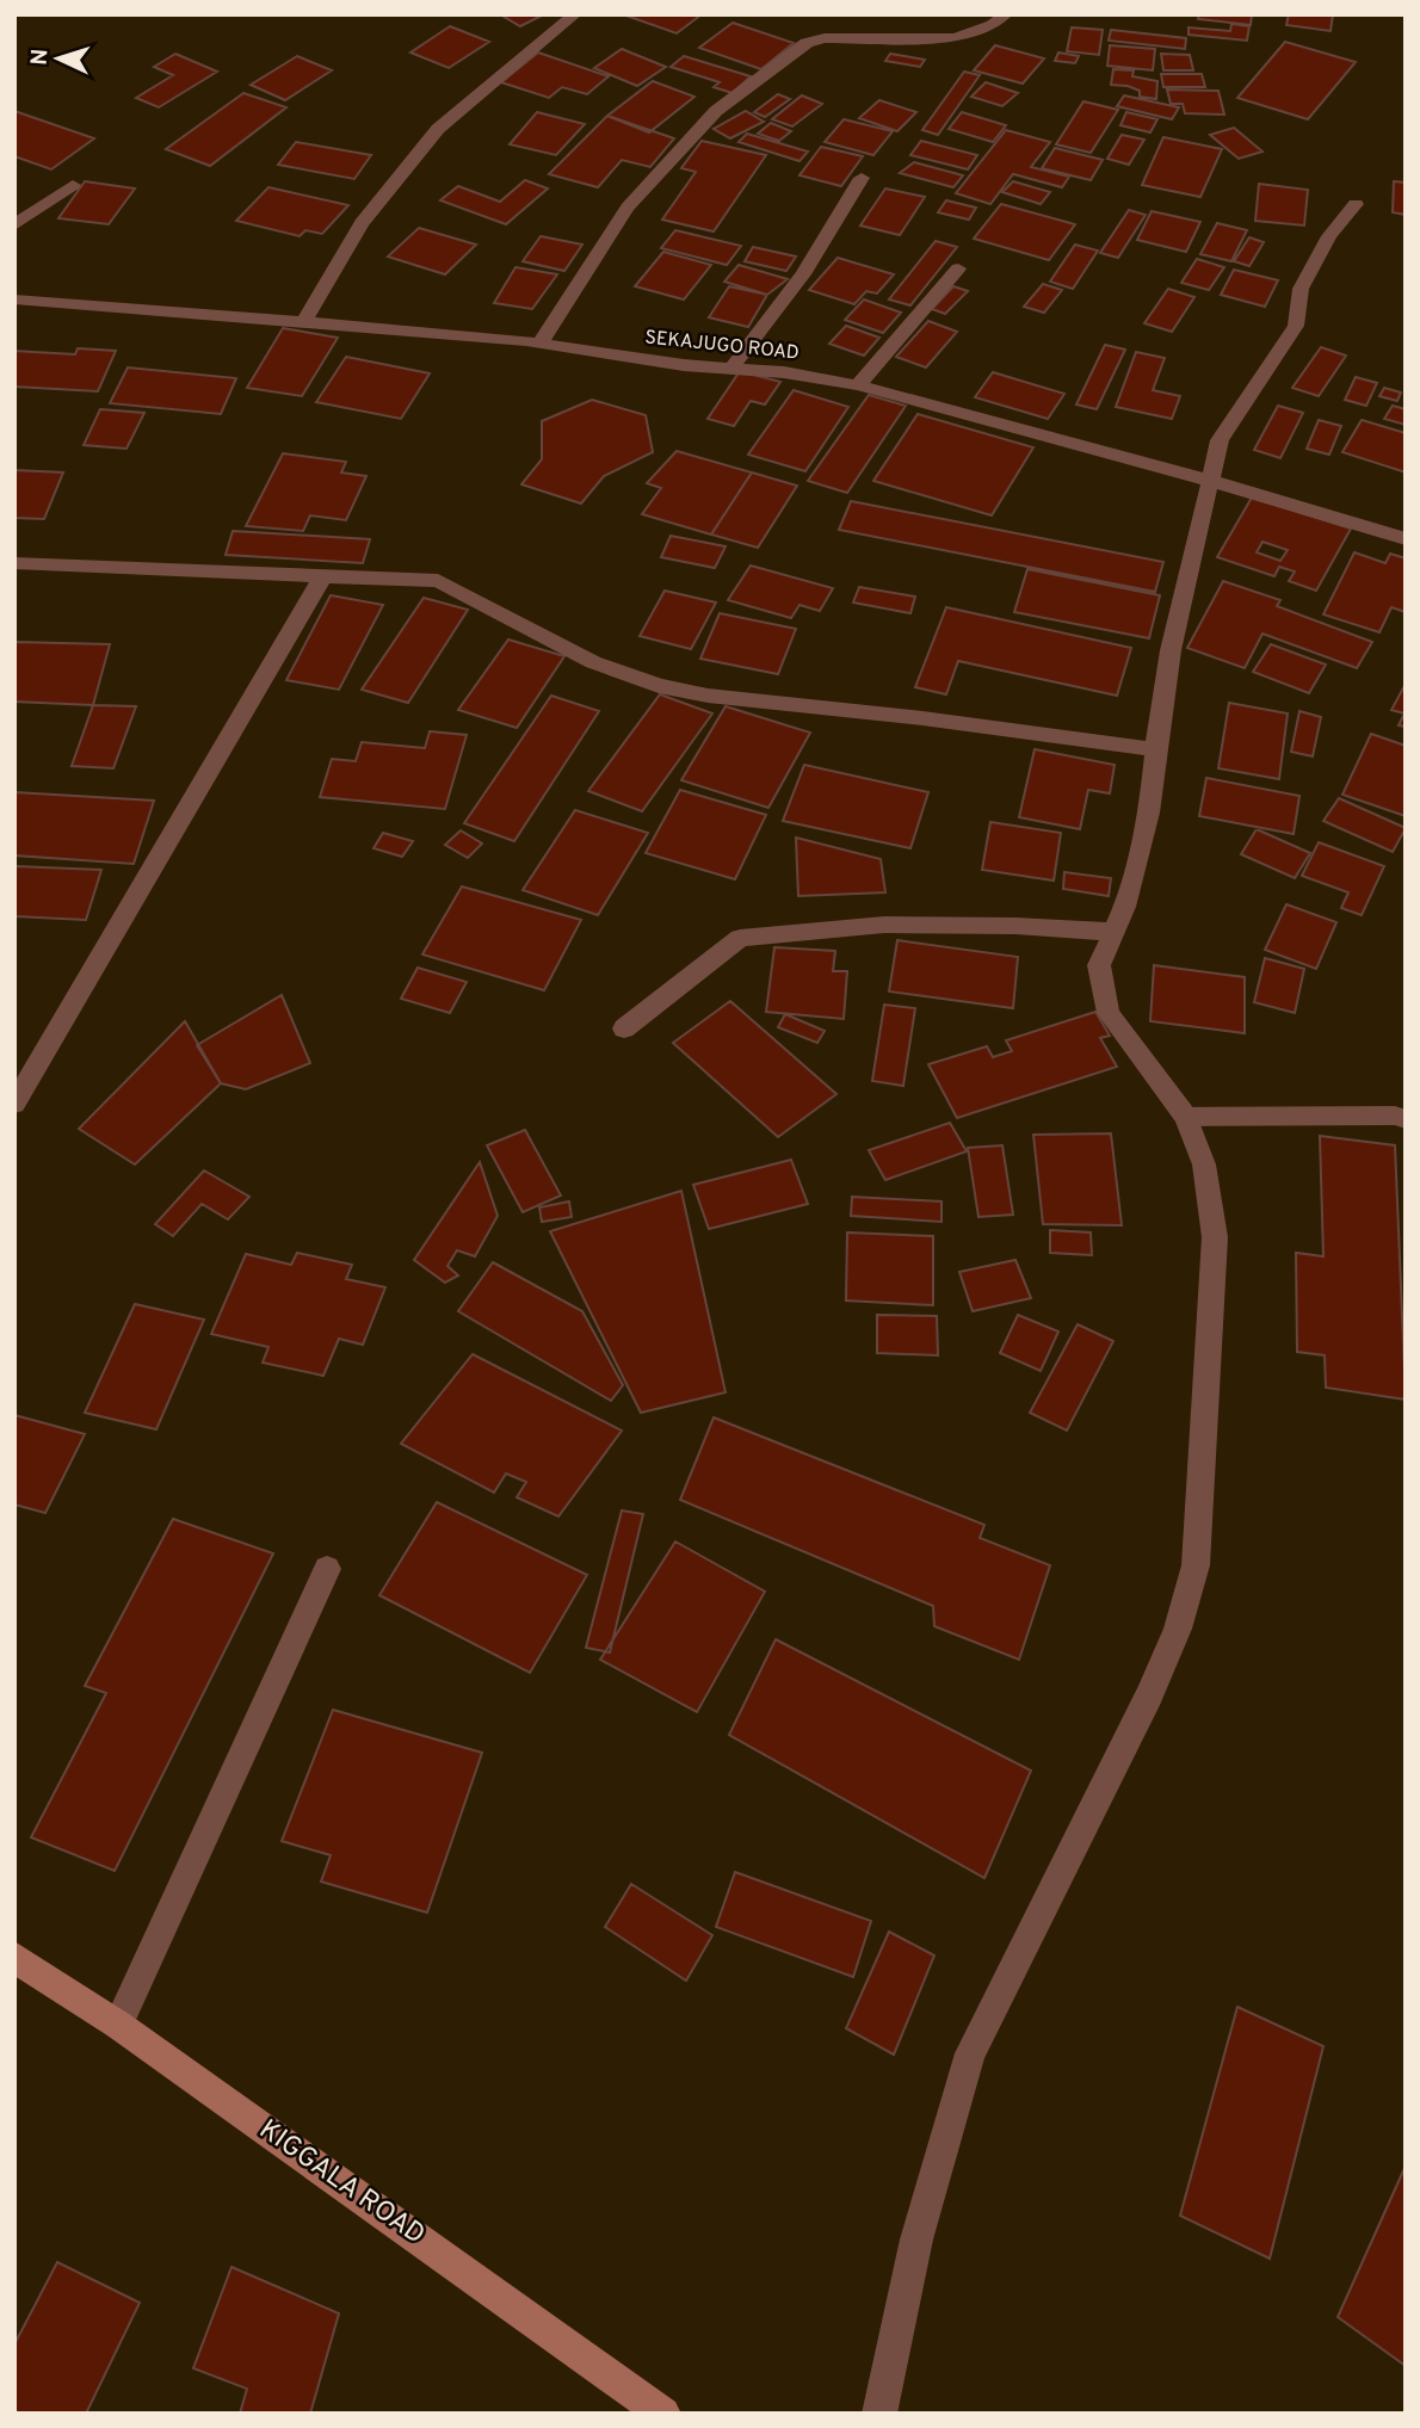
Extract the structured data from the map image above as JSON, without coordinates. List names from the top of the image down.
{
  "streets": {
    "street": ["SEKAJUGO ROAD", "KIGGALA ROAD"]
  },
  "north": "left"
}
